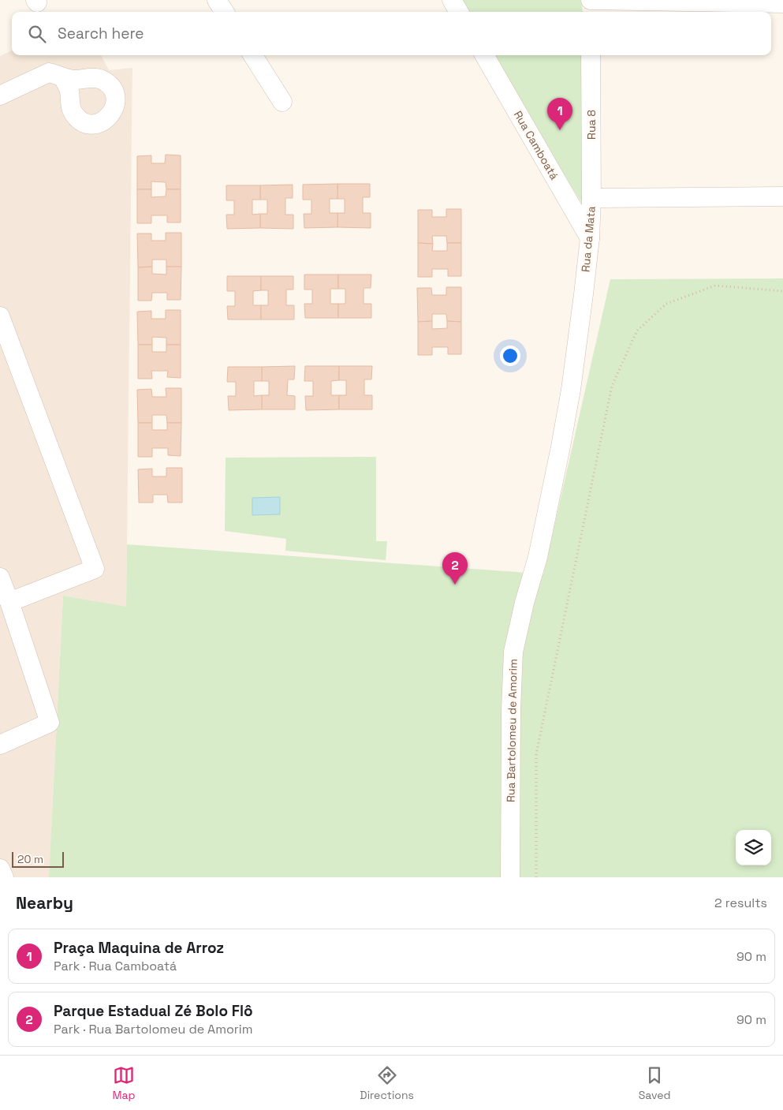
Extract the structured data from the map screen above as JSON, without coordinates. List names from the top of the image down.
{
  "streets": {
    "street": [
      "Rua 8",
      "Rua Camboatá",
      "Rua da Mata",
      "Rua Bartolomeu de Amorim"
    ]
  },
  "crossings": [
    ["Rua 8", "Rua da Mata"],
    ["Rua Camboatá", "Rua da Mata"],
    ["Rua da Mata", "Rua Bartolomeu de Amorim"]
  ],
  "scale_bar": "20 m",
  "page": {
    "search": "Search here",
    "pins": ["1", "2"],
    "scale": "20 m",
    "heading": ["Nearby", "2 results"],
    "list": [
      {
        "mark": "1",
        "name": "Praça Maquina de Arroz",
        "note": "Park · Rua Camboatá",
        "value": "90 m"
      },
      {
        "mark": "2",
        "name": "Parque Estadual Zé Bolo Flô",
        "note": "Park · Rua Bartolomeu de Amorim",
        "value": "90 m"
      }
    ],
    "nav": ["Map", "Directions", "Saved"]
  }
}
